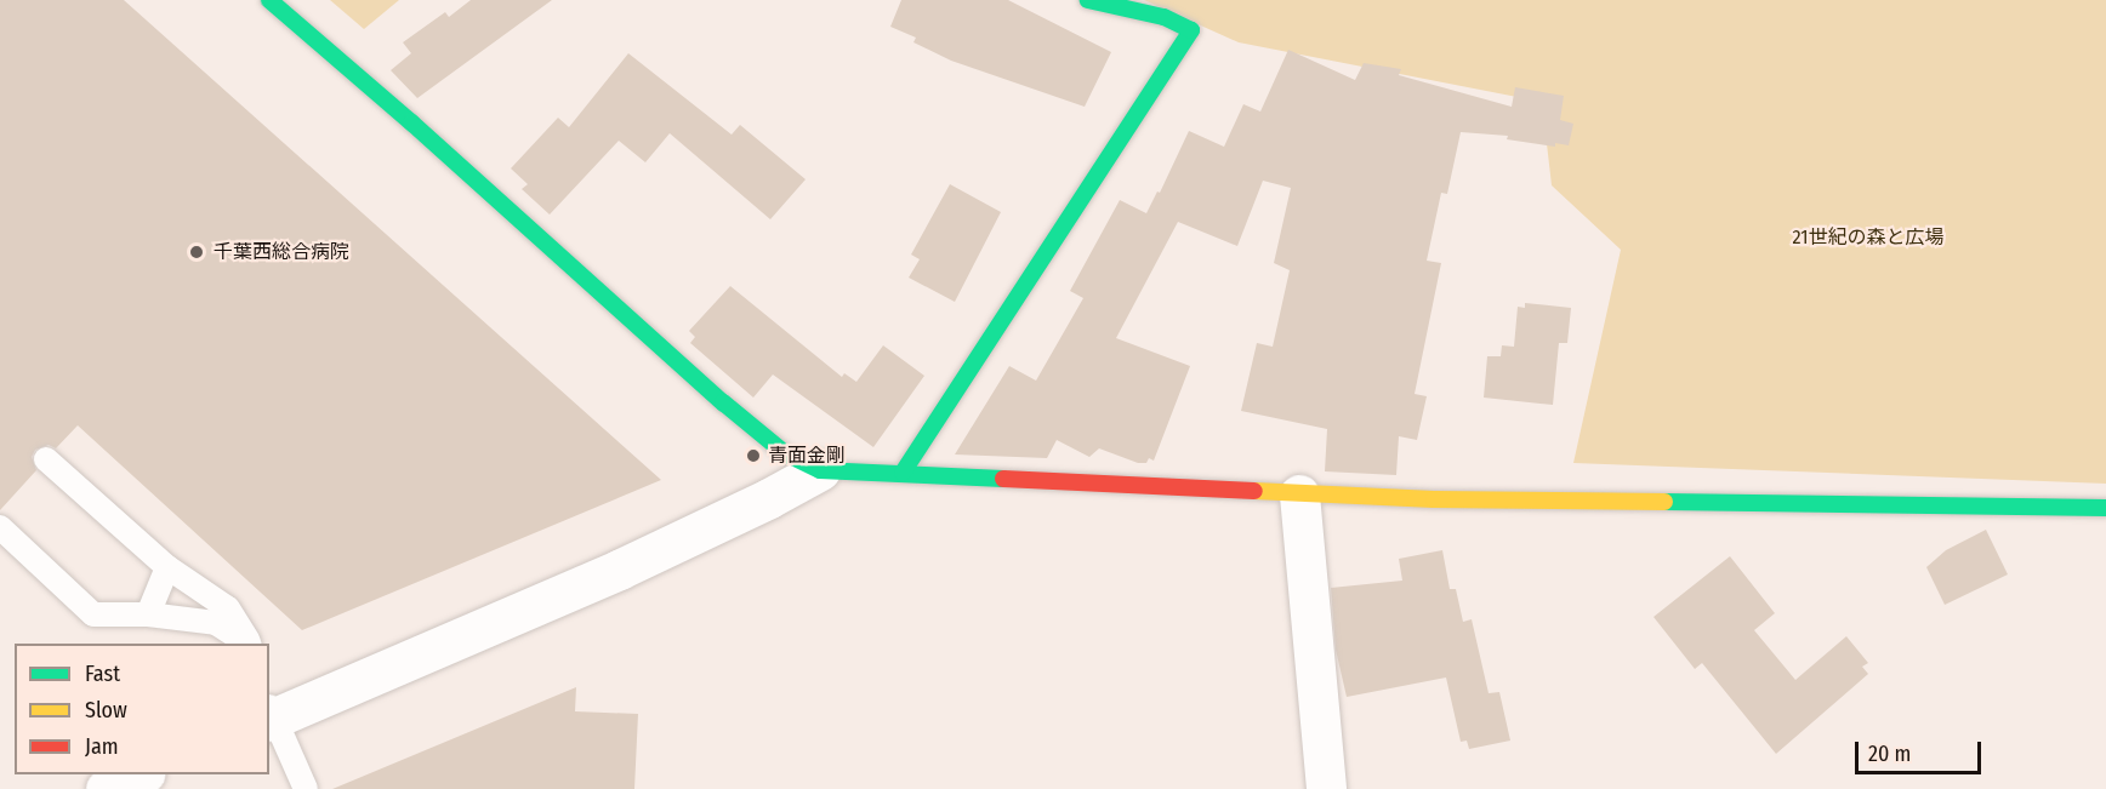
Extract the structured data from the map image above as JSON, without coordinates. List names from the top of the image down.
{
  "parks": ["21世紀の森と広場"],
  "places": ["千葉西総合病院", "青面金剛"],
  "legend": ["Fast", "Slow", "Jam"],
  "scale_bar": "20 m"
}
